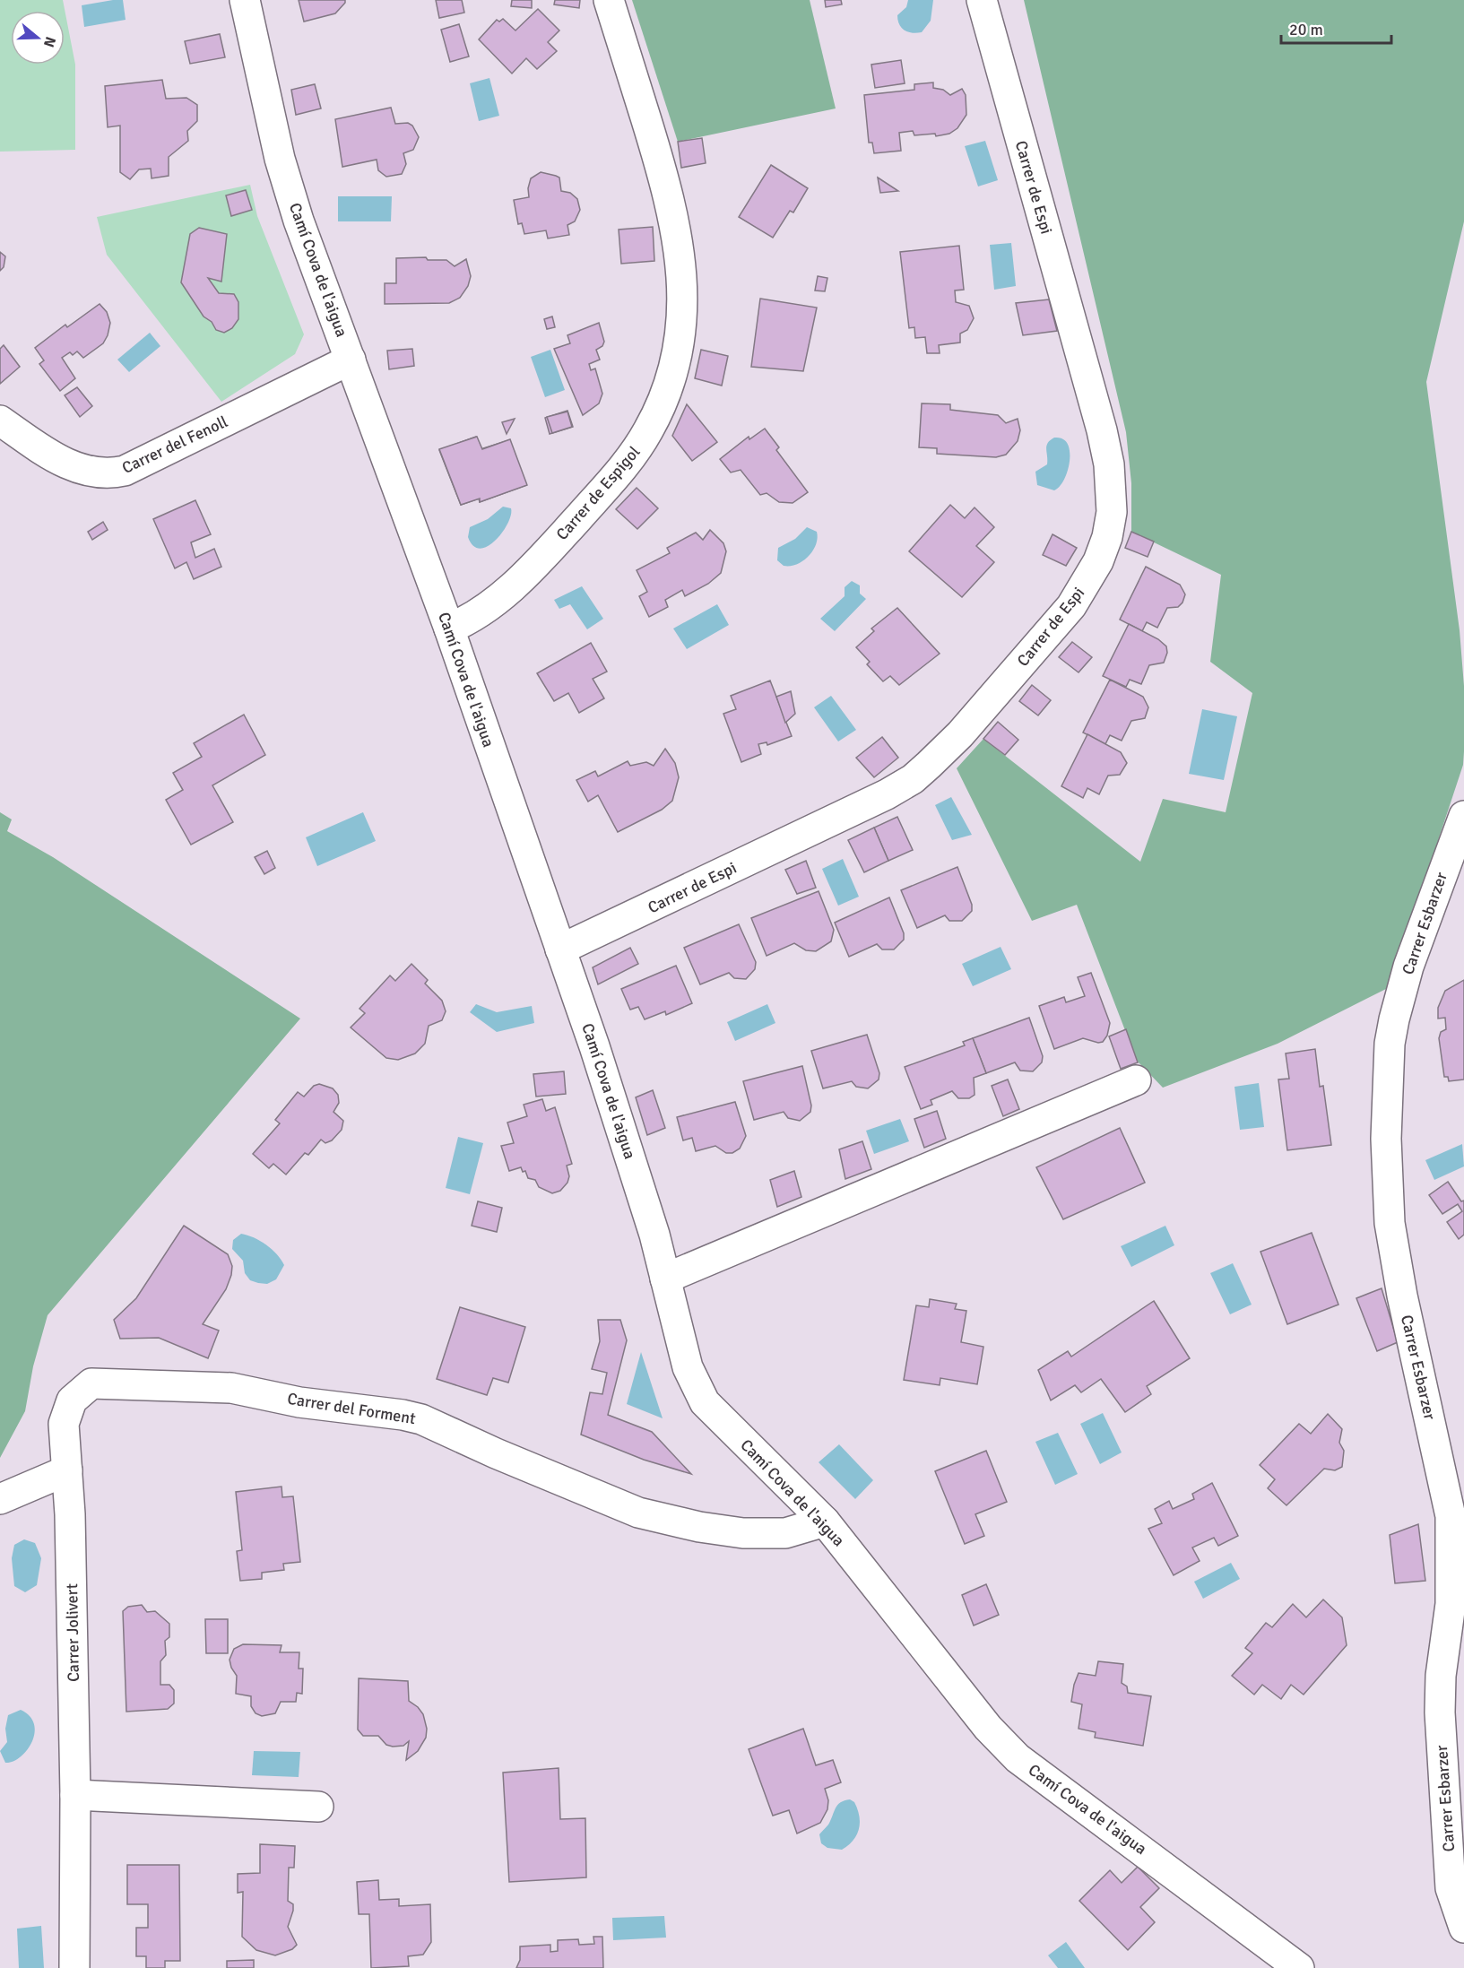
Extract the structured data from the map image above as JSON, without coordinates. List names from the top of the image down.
{
  "streets": {
    "street": [
      "Carrer de Espi",
      "Camí Cova de l'aigua",
      "Carrer del Fenoll",
      "Carrer de Espigol",
      "Carrer Esbarzer",
      "Carrer del Forment",
      "Carrer Jolivert"
    ]
  },
  "crossings": [
    ["Carrer de Espi", "Camí Cova de l'aigua"],
    ["Camí Cova de l'aigua", "Carrer del Fenoll"],
    ["Camí Cova de l'aigua", "Carrer de Espigol"],
    ["Camí Cova de l'aigua", "Carrer del Forment"],
    ["Carrer del Forment", "Carrer Jolivert"]
  ],
  "scale_bar": "20 m",
  "north": "right"
}
